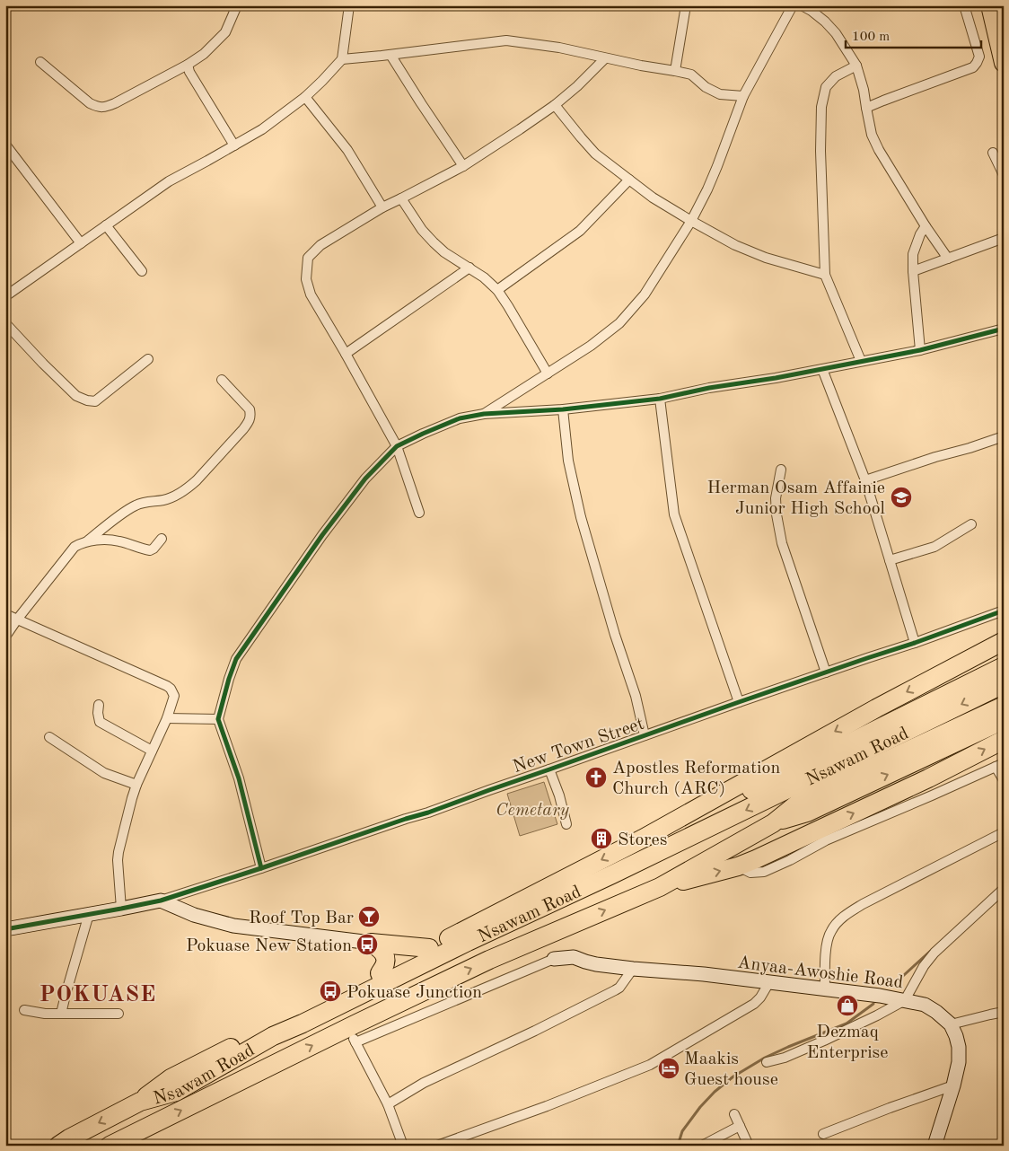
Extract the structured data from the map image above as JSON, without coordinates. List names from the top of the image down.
{
  "streets": {
    "highway": ["Nsawam Road"],
    "street": ["New Town Street", "Anyaa-Awoshie Road"]
  },
  "districts": ["POKUASE"],
  "parks": ["Cemetary"],
  "places": {
    "school or university": ["Herman Osam Affainie Junior High School"],
    "church": ["Apostles Reformation Church (ARC)"],
    "building": ["Stores"],
    "bar": ["Roof Top Bar"],
    "bus stop": ["Pokuase New Station", "Pokuase Junction"],
    "shop": ["Dezmaq Enterprise"],
    "hotel": ["Maakis Guest house"]
  },
  "scale_bar": "100 m"
}
